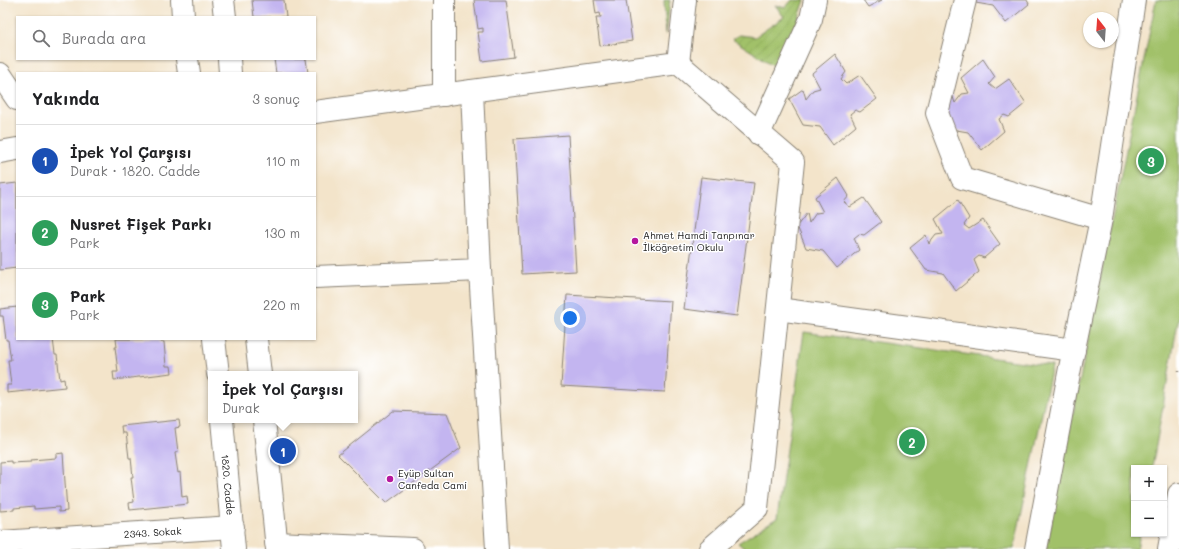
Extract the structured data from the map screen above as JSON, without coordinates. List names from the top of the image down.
{
  "streets": {
    "street": ["1820. Cadde", "2343. Sokak"]
  },
  "crossings": [
    ["1820. Cadde", "2343. Sokak"]
  ],
  "places": ["Ahmet Hamdi Tanpınar İlköğretim Okulu", "Eyüp Sultan Canfeda Cami"],
  "north": "top",
  "page": {
    "search": "Burada ara",
    "heading": ["Yakında", "3 sonuç"],
    "list": [
      {
        "mark": "1",
        "name": "İpek Yol Çarşısı",
        "note": "Durak · 1820. Cadde",
        "value": "110 m"
      },
      {
        "mark": "2",
        "name": "Nusret Fişek Parkı",
        "note": "Park",
        "value": "130 m"
      },
      {
        "mark": "3",
        "name": "Park",
        "note": "Park",
        "value": "220 m"
      }
    ],
    "pins": ["3", "2", "1"],
    "popup": ["İpek Yol Çarşısı", "Durak"],
    "map_buttons": ["+", "−"]
  }
}
